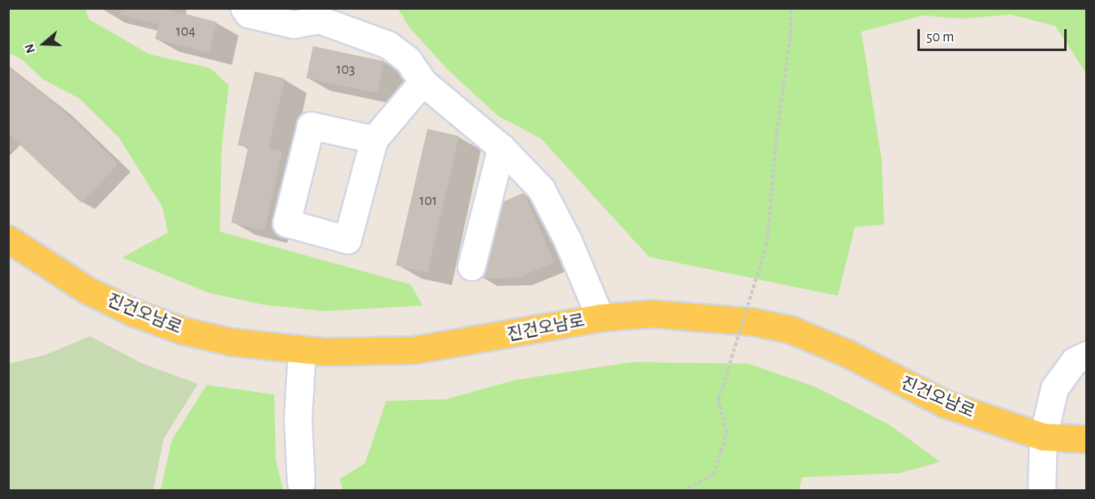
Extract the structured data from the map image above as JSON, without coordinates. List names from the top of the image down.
{
  "streets": {
    "main road": ["진건오남로"]
  },
  "house_numbers": ["104", "103", "101"],
  "scale_bar": "50 m",
  "north": "left"
}
